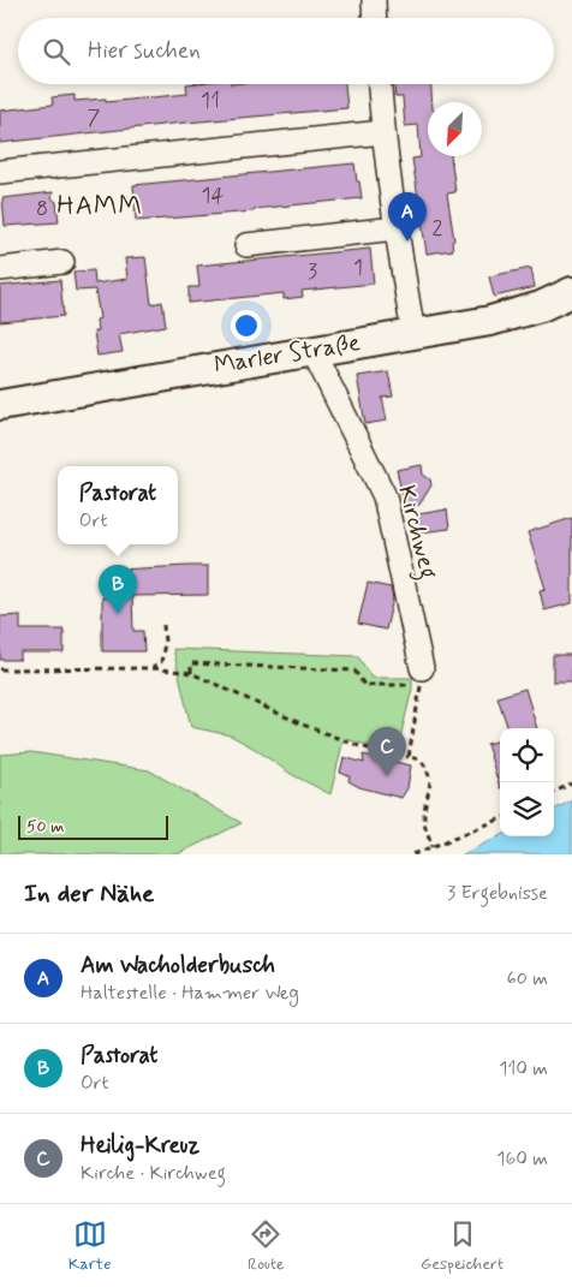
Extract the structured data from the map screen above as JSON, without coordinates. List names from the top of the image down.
{
  "streets": {
    "main road": ["Marler Straße"],
    "street": ["Kirchweg"]
  },
  "crossings": [
    ["Marler Straße", "Kirchweg"]
  ],
  "districts": ["HAMM"],
  "house_numbers": [
    "11",
    "7",
    "14",
    "8",
    "2",
    "1",
    "3"
  ],
  "scale_bar": "50 m",
  "north": "bottom left",
  "page": {
    "search": "Hier suchen",
    "pins": ["A", "B", "C"],
    "popup": ["Pastorat", "Ort"],
    "scale": "50 m",
    "heading": ["In der Nähe", "3 Ergebnisse"],
    "list": [
      {
        "mark": "A",
        "name": "Am Wacholderbusch",
        "note": "Haltestelle · Hammer Weg",
        "value": "60 m"
      },
      {
        "mark": "B",
        "name": "Pastorat",
        "note": "Ort",
        "value": "110 m"
      },
      {
        "mark": "C",
        "name": "Heilig-Kreuz",
        "note": "Kirche · Kirchweg",
        "value": "160 m"
      }
    ],
    "nav": ["Karte", "Route", "Gespeichert"]
  }
}
